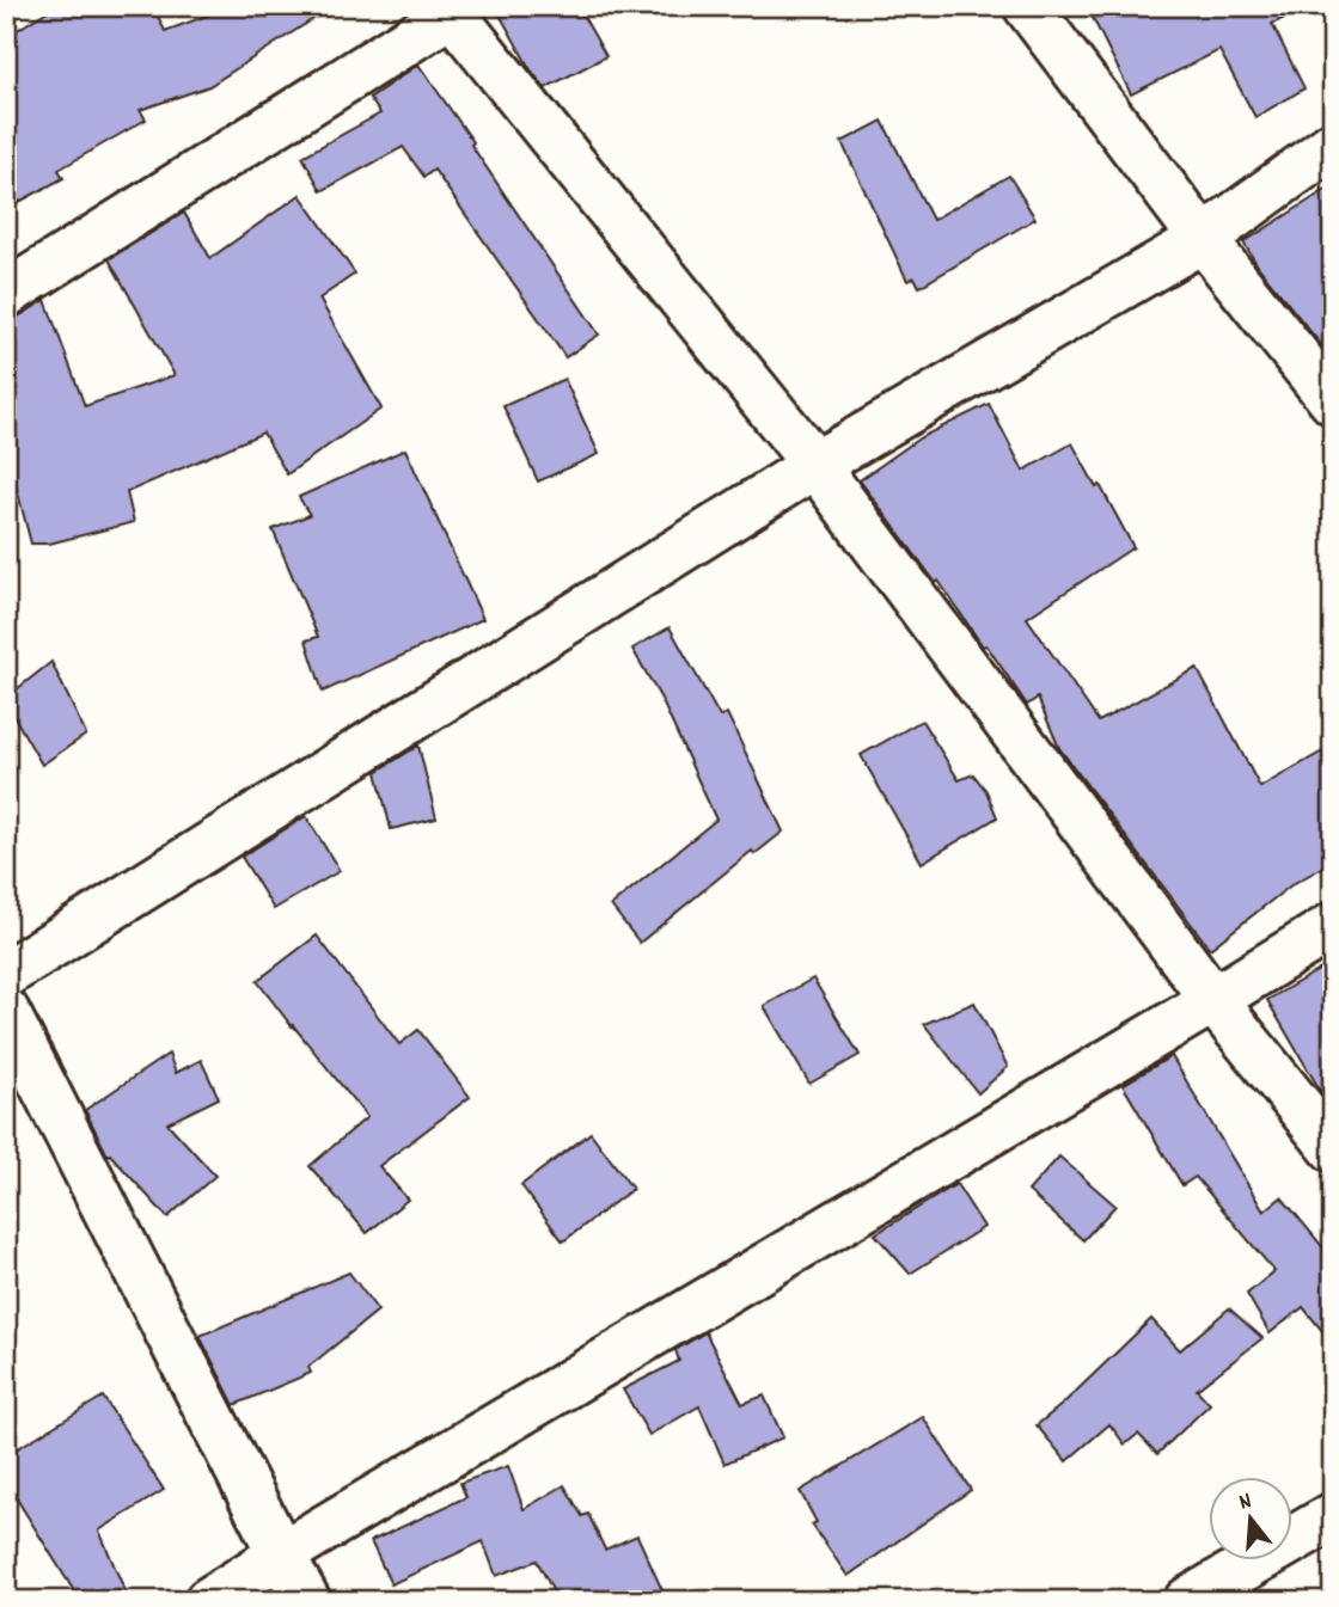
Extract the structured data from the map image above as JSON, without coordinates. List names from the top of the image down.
{
  "north": "top"
}
